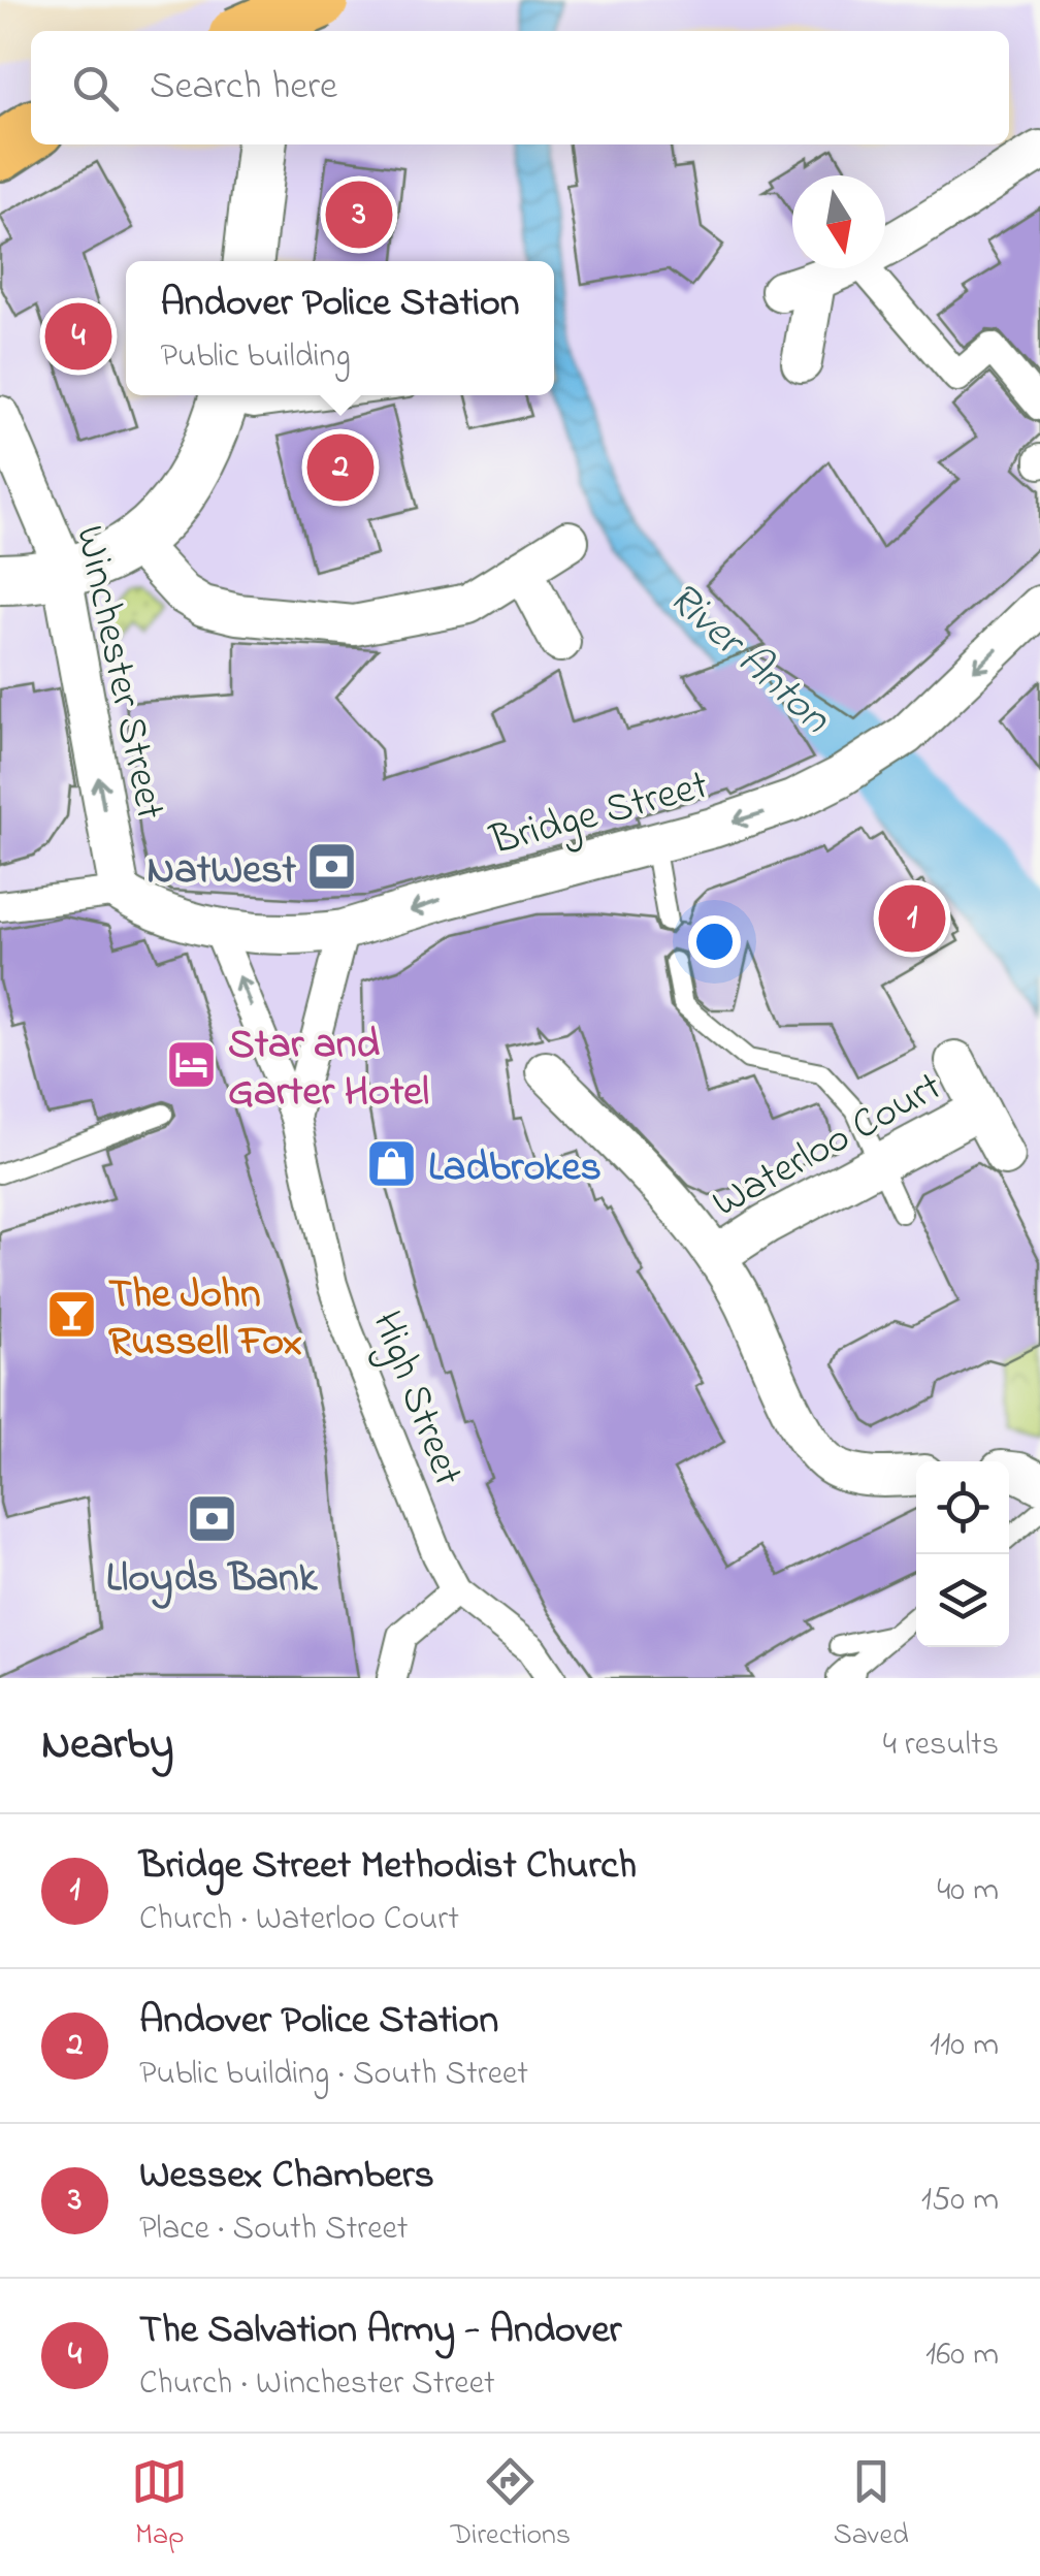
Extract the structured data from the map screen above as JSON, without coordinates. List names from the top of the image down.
{
  "streets": {
    "street": [
      "Winchester Street",
      "Bridge Street",
      "Waterloo Court",
      "High Street"
    ]
  },
  "crossings": [
    ["Winchester Street", "Bridge Street"],
    ["Bridge Street", "High Street"]
  ],
  "one_way": ["Winchester Street", "Bridge Street"],
  "water": ["River Anton"],
  "places": {
    "bank": ["NatWest", "Lloyds Bank"],
    "hotel": ["Star and Garter Hotel"],
    "shop": ["Ladbrokes"],
    "bar": ["The John Russell Fox"]
  },
  "north": "bottom",
  "page": {
    "search": "Search here",
    "pins": [
      "3",
      "4",
      "2",
      "1"
    ],
    "popup": ["Andover Police Station", "Public building"],
    "heading": ["Nearby", "4 results"],
    "list": [
      {
        "mark": "1",
        "name": "Bridge Street Methodist Church",
        "note": "Church · Waterloo Court",
        "value": "40 m"
      },
      {
        "mark": "2",
        "name": "Andover Police Station",
        "note": "Public building · South Street",
        "value": "110 m"
      },
      {
        "mark": "3",
        "name": "Wessex Chambers",
        "note": "Place · South Street",
        "value": "150 m"
      },
      {
        "mark": "4",
        "name": "The Salvation Army - Andover",
        "note": "Church · Winchester Street",
        "value": "160 m"
      }
    ],
    "nav": ["Map", "Directions", "Saved"]
  }
}
